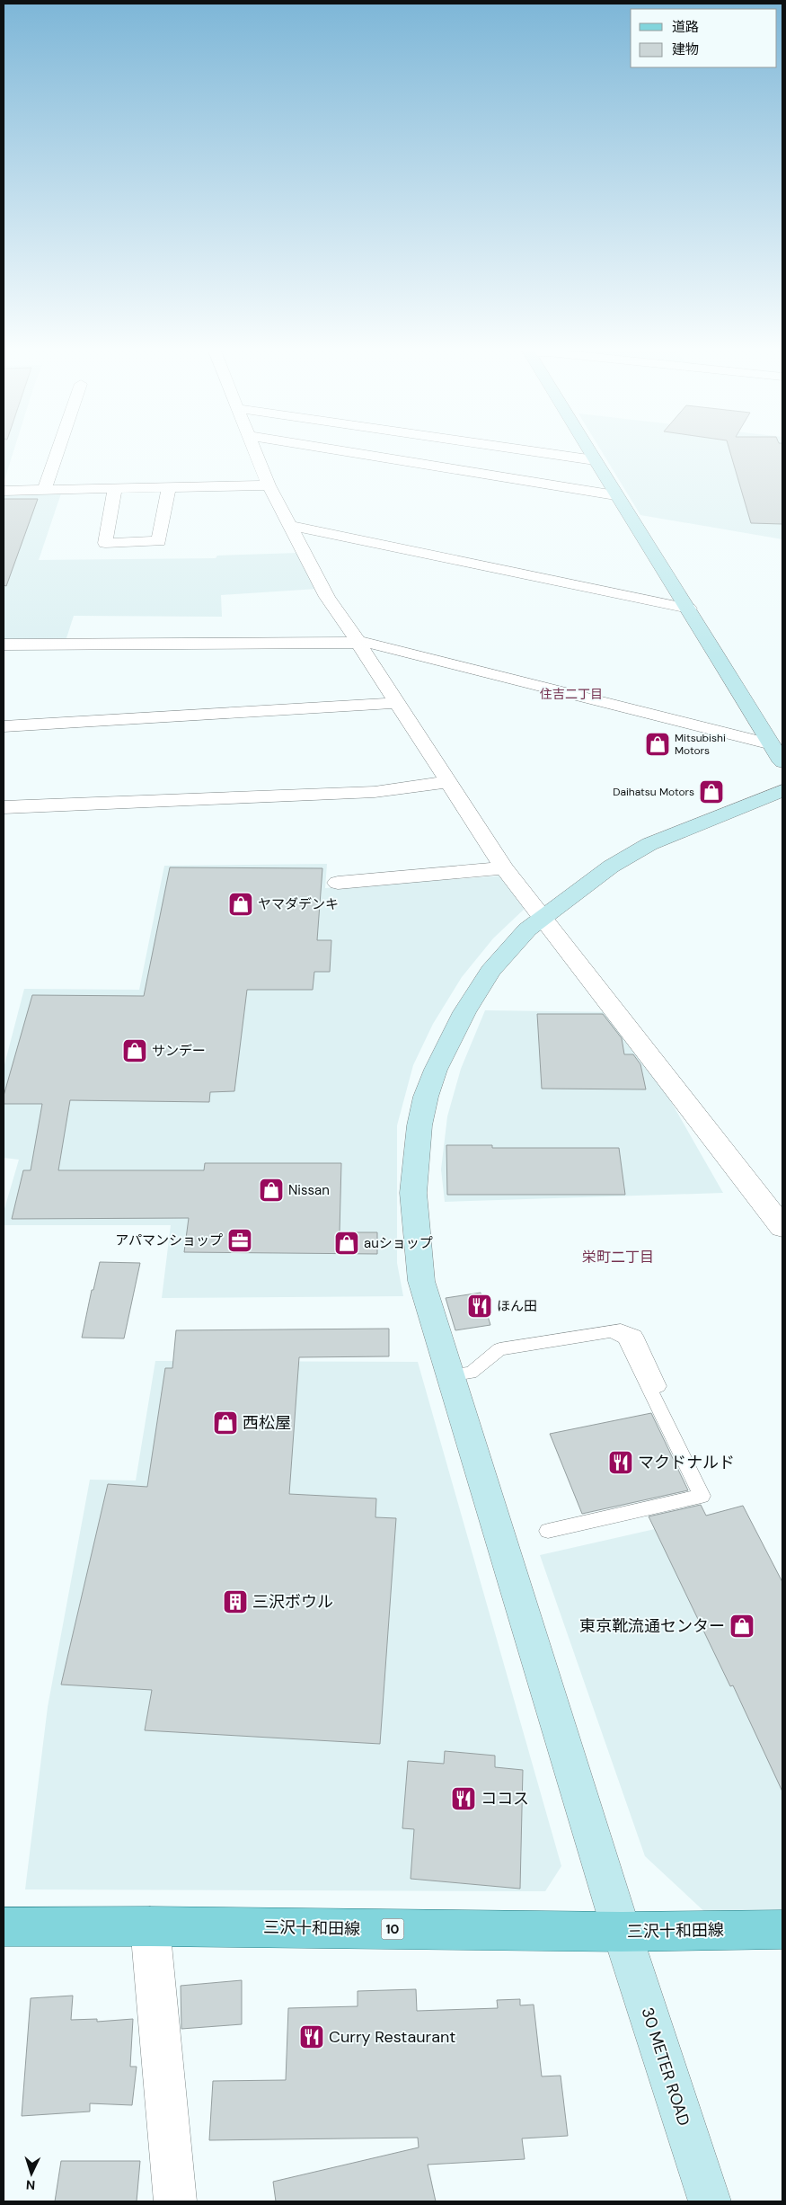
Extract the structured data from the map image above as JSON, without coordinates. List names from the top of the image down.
{
  "streets": {
    "main road": ["三沢十和田線", "10"],
    "street": ["30 METER ROAD"]
  },
  "crossings": [
    ["三沢十和田線", "30 METER ROAD"]
  ],
  "districts": ["住吉二丁目", "栄町二丁目"],
  "places": {
    "shop": [
      "Mitsubishi Motors",
      "Daihatsu Motors",
      "ヤマダデンキ",
      "サンデー",
      "Nissan",
      "auショップ",
      "西松屋",
      "東京靴流通センター"
    ],
    "office": ["アパマンショップ"],
    "restaurant": [
      "ほん田",
      "マクドナルド",
      "ココス",
      "Curry Restaurant"
    ],
    "building": ["三沢ボウル"]
  },
  "legend": ["道路", "建物"],
  "north": "bottom"
}
